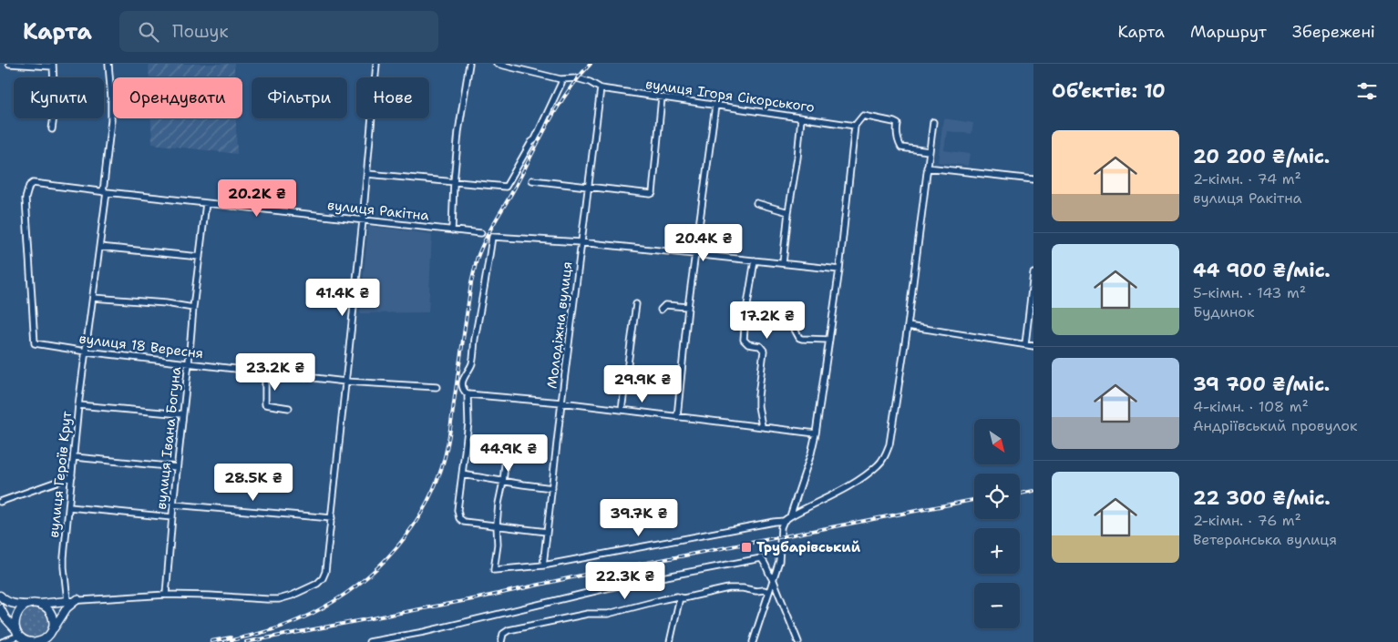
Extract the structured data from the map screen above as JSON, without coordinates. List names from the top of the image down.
{
  "streets": {
    "street": [
      "вулиця Ігоря Сікорського",
      "вулиця Ракітна",
      "Молодіжна вулиця",
      "вулиця 18 Вересня",
      "вулиця Івана Богуна",
      "вулиця Героїв Крут"
    ]
  },
  "crossings": [
    ["вулиця Ігоря Сікорського", "Молодіжна вулиця"],
    ["вулиця Ракітна", "вулиця 18 Вересня"],
    ["вулиця Ракітна", "вулиця Івана Богуна"],
    ["вулиця Ракітна", "вулиця Героїв Крут"],
    ["вулиця 18 Вересня", "вулиця Івана Богуна"],
    ["вулиця 18 Вересня", "вулиця Героїв Крут"]
  ],
  "places": {
    "transit": ["Трубарівський"]
  },
  "north": "bottom right",
  "page": {
    "header": "Карта",
    "search": "Пошук",
    "nav": ["Карта", "Маршрут", "Збережені"],
    "heading": "Об’єктів: 10",
    "chip": [
      "Купити",
      "Орендувати",
      "Фільтри",
      "Нове"
    ],
    "list": [
      {
        "name": "20 200 ₴/міс.",
        "note": "2-кімн. · 74 m² · вулиця Ракітна"
      },
      {
        "name": "44 900 ₴/міс.",
        "note": "5-кімн. · 143 m² · Будинок"
      },
      {
        "name": "39 700 ₴/міс.",
        "note": "4-кімн. · 108 m² · Андріївський провулок"
      },
      {
        "name": "22 300 ₴/міс.",
        "note": "2-кімн. · 76 m² · Ветеранська вулиця"
      }
    ],
    "price": [
      "20.2K ₴",
      "20.4K ₴",
      "41.4K ₴",
      "17.2K ₴",
      "23.2K ₴",
      "29.9K ₴",
      "44.9K ₴",
      "28.5K ₴",
      "39.7K ₴",
      "22.3K ₴"
    ],
    "map_buttons": ["+", "−"]
  }
}
